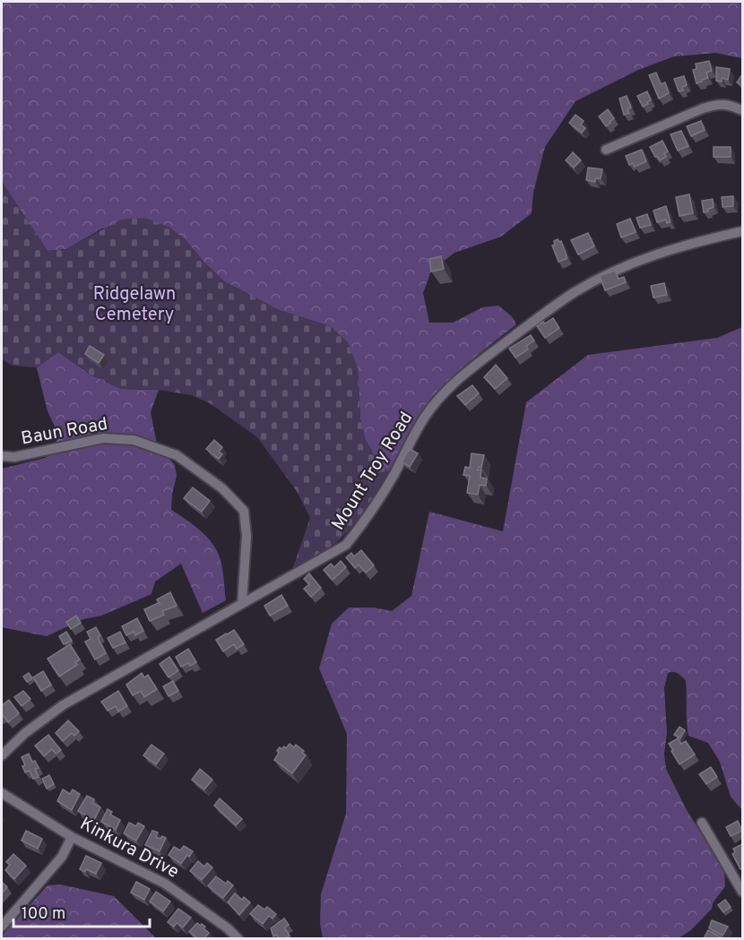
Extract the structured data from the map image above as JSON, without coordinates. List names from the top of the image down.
{
  "streets": {
    "street": ["Baun Road", "Mount Troy Road", "Kinkura Drive"]
  },
  "crossings": [
    ["Baun Road", "Mount Troy Road"]
  ],
  "parks": ["Ridgelawn Cemetery"],
  "scale_bar": "100 m"
}
